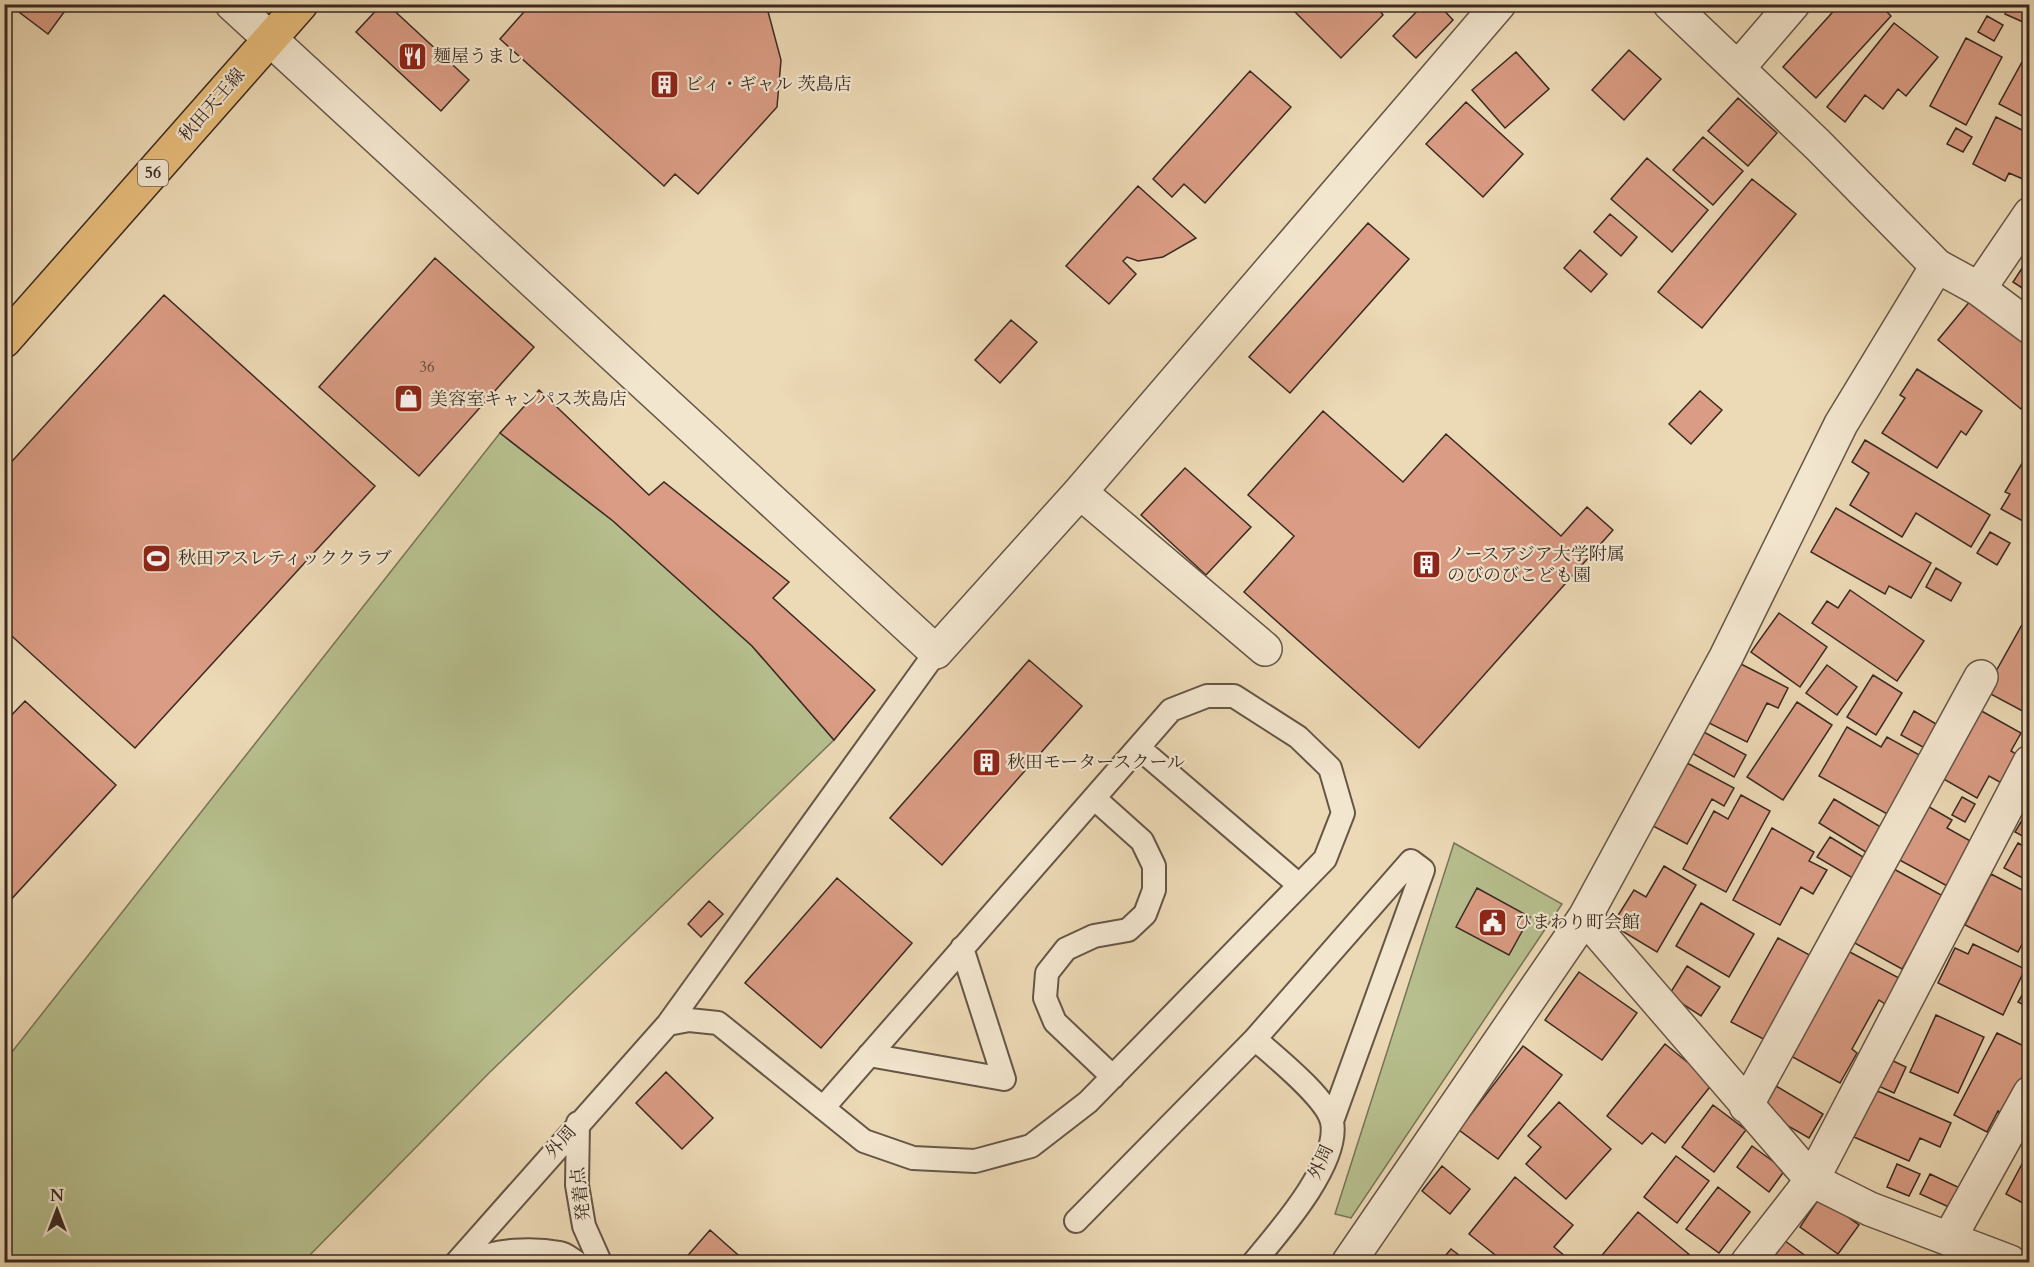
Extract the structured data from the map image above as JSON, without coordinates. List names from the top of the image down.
{
  "streets": {
    "main road": ["秋田天王線", "56"],
    "lane": ["外周", "発着点"]
  },
  "crossings": [
    ["外周", "発着点"]
  ],
  "places": {
    "restaurant": ["麺屋うまし"],
    "building": ["ビィ・ギャル 茨島店", "ノースアジア大学附属 のびのびこども園", "秋田モータースクール"],
    "shop": ["美容室キャンパス茨島店"],
    "sports": ["秋田アスレティッククラブ"],
    "public building": ["ひまわり町会館"]
  },
  "house_numbers": ["36"],
  "north": "top"
}
